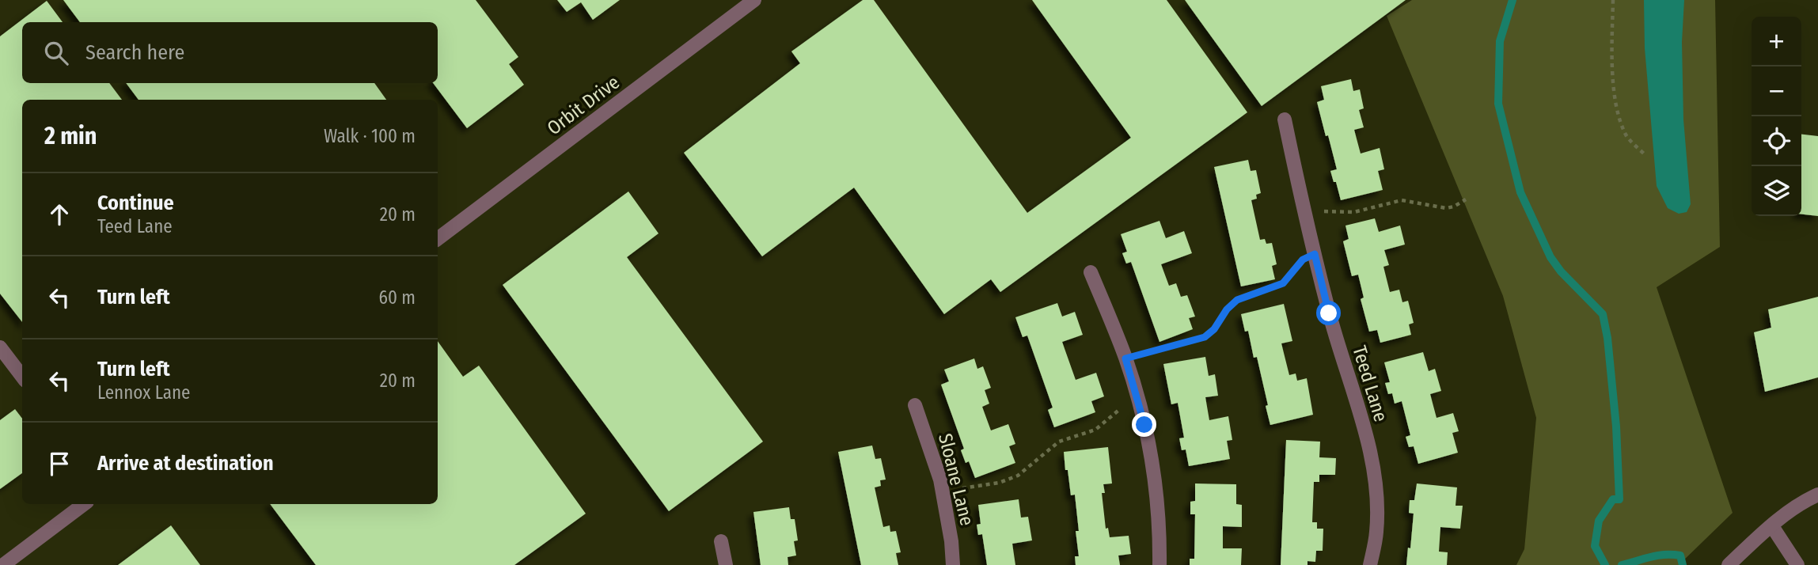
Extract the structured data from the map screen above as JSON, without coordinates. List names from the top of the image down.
{
  "streets": {
    "street": ["Orbit Drive", "Teed Lane", "Sloane Lane"]
  },
  "page": {
    "map_buttons": ["+", "−"],
    "search": "Search here",
    "heading": ["2 min", "Walk · 100 m"],
    "list": [
      ["Continue", "Teed Lane", "20 m"],
      ["Turn left", "60 m"],
      ["Turn left", "Lennox Lane", "20 m"],
      "Arrive at destination"
    ]
  }
}
